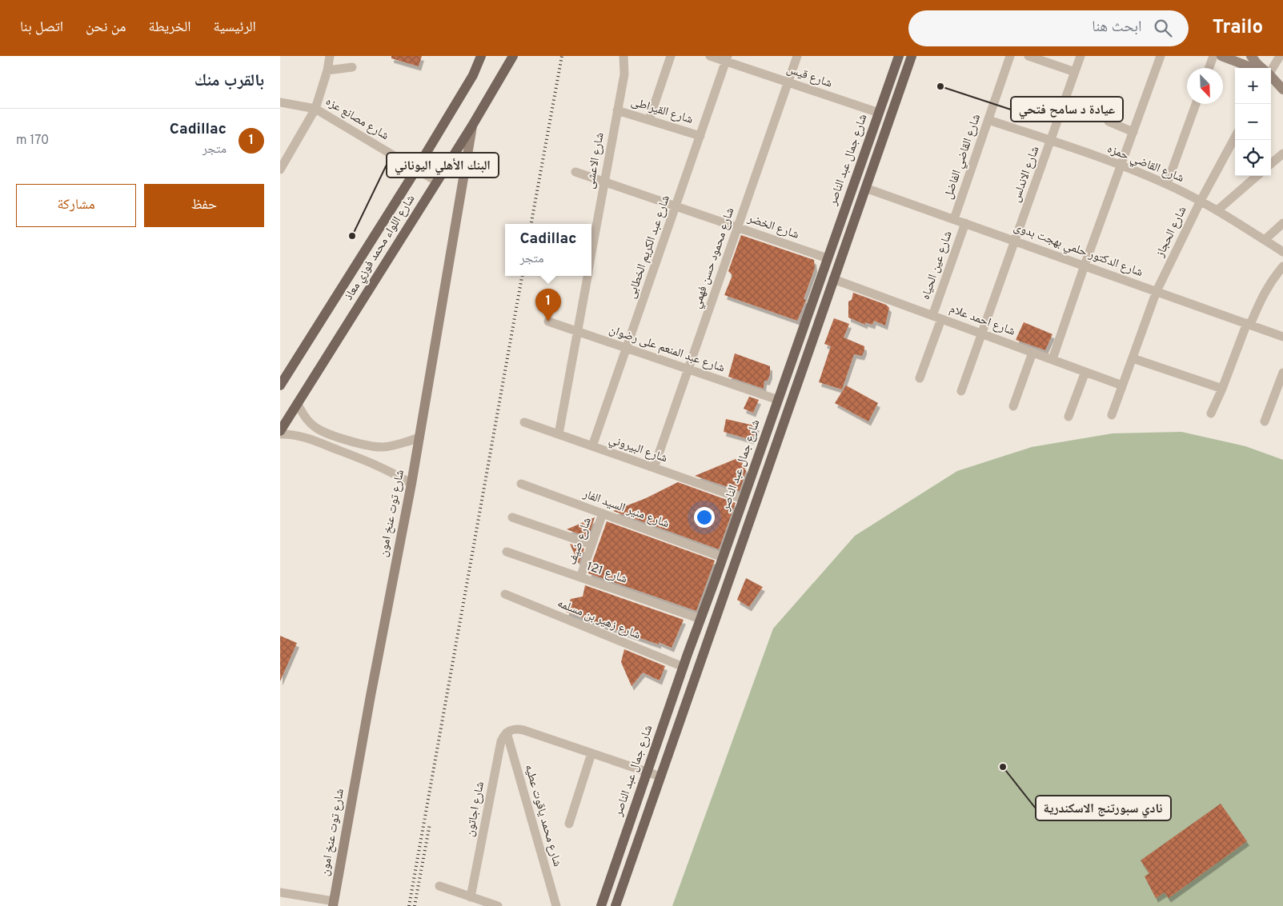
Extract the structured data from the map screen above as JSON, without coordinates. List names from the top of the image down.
{
  "streets": {
    "main road": ["شارع جمال عبد الناصر", "شارع اللواء محمد فوزي معاذ"],
    "street": [
      "شارع قيس",
      "شارع القيراطى",
      "شارع مصانع عزه",
      "شارع القاضي الفاضل",
      "شارع الاعشى",
      "شارع القاضي حمزه",
      "شارع الاندلس",
      "شارع الخضر",
      "شارع الحجاز",
      "شارع عبد الكريم الخطابى",
      "شارع الدكتور حلمي بهجت بدوى",
      "شارع محمود حسن فهمي",
      "شارع عين الحياه",
      "شارع احمد علام",
      "شارع عبد المنعم على رضوان",
      "شارع البيروني",
      "شارع منير السيد الفار",
      "شارع توت عنخ امون",
      "شارع ضيف",
      "شارع 121",
      "شارع زهير بن مسلمه",
      "شارع اجاتون",
      "شارع محمد ياقوت عطيه"
    ]
  },
  "crossings": [
    ["شارع قيس", "شارع جمال عبد الناصر"],
    ["شارع قيس", "شارع عبد الكريم الخطابى"],
    ["شارع قيس", "شارع محمود حسن فهمي"],
    ["شارع القيراطى", "شارع الاعشى"],
    ["شارع القيراطى", "شارع عبد الكريم الخطابى"],
    ["شارع مصانع عزه", "شارع اللواء محمد فوزي معاذ"],
    ["شارع القاضي الفاضل", "شارع القاضي حمزه"],
    ["شارع القاضي الفاضل", "شارع الدكتور حلمي بهجت بدوى"],
    ["شارع جمال عبد الناصر", "شارع الخضر"],
    ["شارع جمال عبد الناصر", "شارع الدكتور حلمي بهجت بدوى"],
    ["شارع جمال عبد الناصر", "شارع احمد علام"],
    ["شارع جمال عبد الناصر", "شارع عبد المنعم على رضوان"],
    ["شارع جمال عبد الناصر", "شارع البيروني"],
    ["شارع جمال عبد الناصر", "شارع منير السيد الفار"],
    ["شارع جمال عبد الناصر", "شارع 121"],
    ["شارع جمال عبد الناصر", "شارع زهير بن مسلمه"],
    ["شارع الاعشى", "شارع الخضر"],
    ["شارع الاعشى", "شارع عبد المنعم على رضوان"],
    ["شارع الاعشى", "شارع البيروني"],
    ["شارع القاضي حمزه", "شارع الاندلس"],
    ["شارع القاضي حمزه", "شارع الحجاز"],
    ["شارع الاندلس", "شارع الدكتور حلمي بهجت بدوى"],
    ["شارع الاندلس", "شارع احمد علام"],
    ["شارع الخضر", "شارع عبد الكريم الخطابى"],
    ["شارع الخضر", "شارع محمود حسن فهمي"],
    ["شارع الحجاز", "شارع الدكتور حلمي بهجت بدوى"],
    ["شارع الحجاز", "شارع احمد علام"],
    ["شارع عبد الكريم الخطابى", "شارع عبد المنعم على رضوان"],
    ["شارع عبد الكريم الخطابى", "شارع البيروني"],
    ["شارع اللواء محمد فوزي معاذ", "شارع توت عنخ امون"],
    ["شارع الدكتور حلمي بهجت بدوى", "شارع عين الحياه"],
    ["شارع محمود حسن فهمي", "شارع عبد المنعم على رضوان"],
    ["شارع محمود حسن فهمي", "شارع البيروني"],
    ["شارع عين الحياه", "شارع احمد علام"],
    ["شارع منير السيد الفار", "شارع ضيف"],
    ["شارع ضيف", "شارع 121"],
    ["شارع اجاتون", "شارع محمد ياقوت عطيه"]
  ],
  "places": ["عيادة د سامح فتحي", "البنك الأهلي اليوناني", "نادي سبورتنج الاسكندرية"],
  "north": "bottom right",
  "page": {
    "header": "Trailo",
    "search": "ابحث هنا",
    "nav": [
      "الرئيسية",
      "الخريطة",
      "من نحن",
      "اتصل بنا"
    ],
    "heading": "بالقرب منك",
    "map_buttons": ["+", "−"],
    "list": [
      {
        "mark": "1",
        "name": "Cadillac",
        "note": "متجر",
        "value": "170 m"
      }
    ],
    "buttons": ["حفظ", "مشاركة"],
    "popup": ["Cadillac", "متجر"],
    "pins": "1"
  }
}
